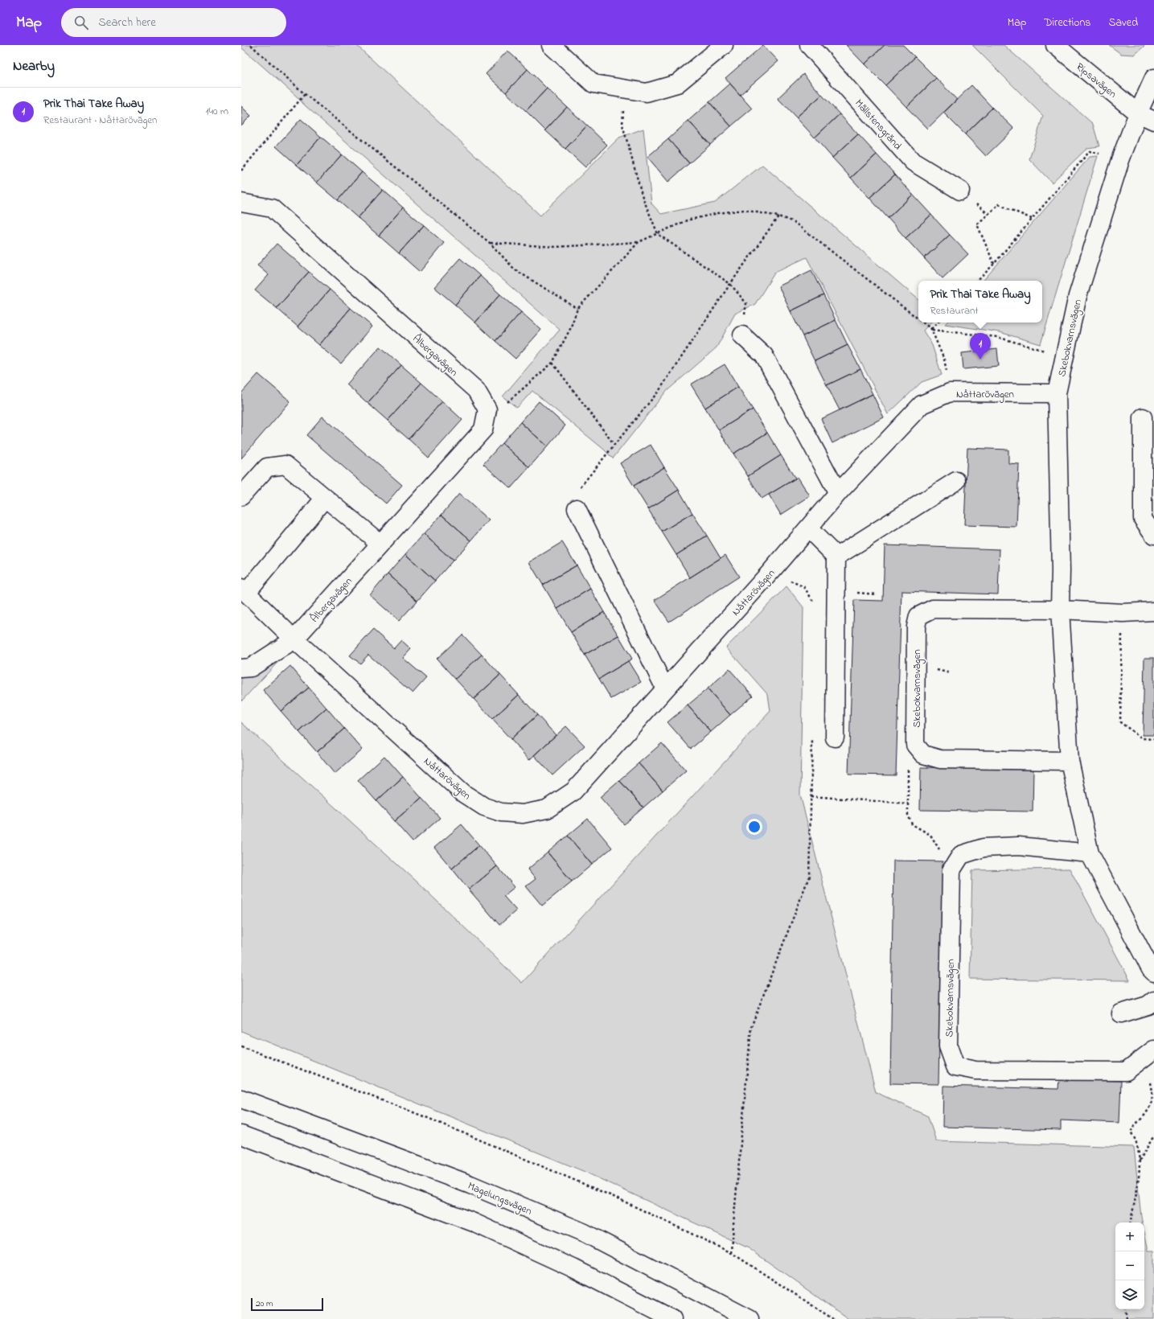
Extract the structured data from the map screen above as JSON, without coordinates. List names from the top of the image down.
{
  "streets": {
    "street": [
      "Ripsavägen",
      "Mällstensgränd",
      "Skebokvarnsvägen",
      "Ålbergavägen",
      "Nåttarövägen",
      "Magelungsvägen"
    ]
  },
  "crossings": [
    ["Ripsavägen", "Skebokvarnsvägen"],
    ["Skebokvarnsvägen", "Nåttarövägen"],
    ["Ålbergavägen", "Nåttarövägen"]
  ],
  "scale_bar": "20 m",
  "page": {
    "header": "Map",
    "search": "Search here",
    "nav": ["Map", "Directions", "Saved"],
    "heading": "Nearby",
    "list": [
      {
        "mark": "1",
        "name": "Prik Thai Take Away",
        "note": "Restaurant · Nåttarövägen",
        "value": "140 m"
      }
    ],
    "popup": ["Prik Thai Take Away", "Restaurant"],
    "pins": "1",
    "map_buttons": ["+", "−"],
    "scale": "20 m"
  }
}
